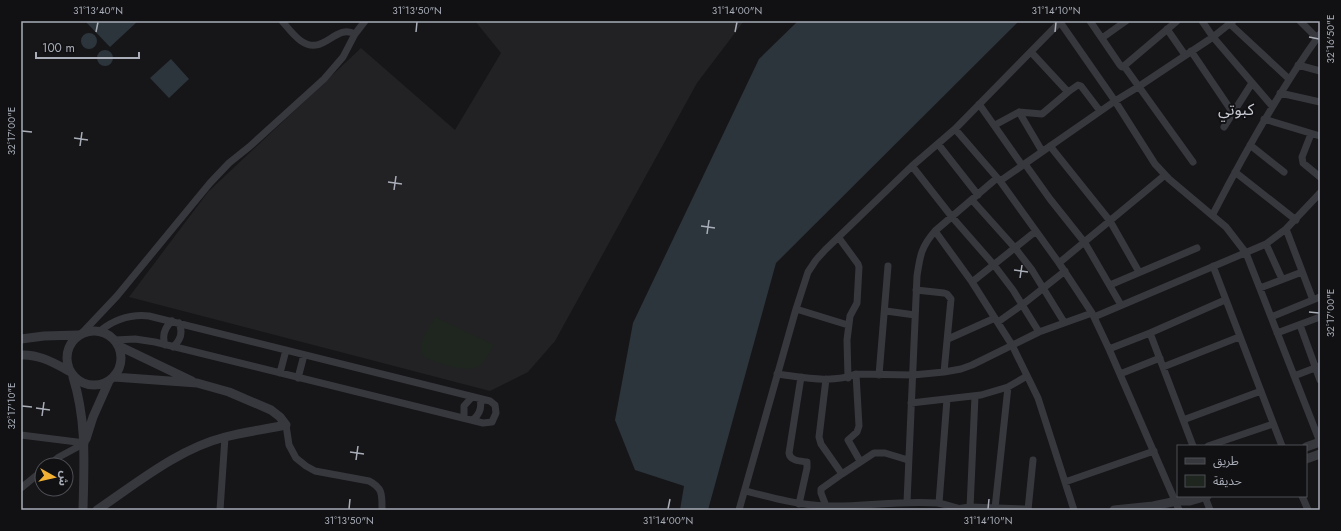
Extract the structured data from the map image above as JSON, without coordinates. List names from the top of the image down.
{
  "districts": ["كبوتي"],
  "legend": ["طريق", "حديقة"],
  "scale_bar": "100 m",
  "north": "right",
  "coordinates": [
    "31°13'40\"N",
    "31°13'50\"N",
    "31°14'00\"N",
    "31°14'10\"N",
    "32°16'50\"E",
    "32°17'00\"E",
    "32°17'10\"E"
  ]
}
